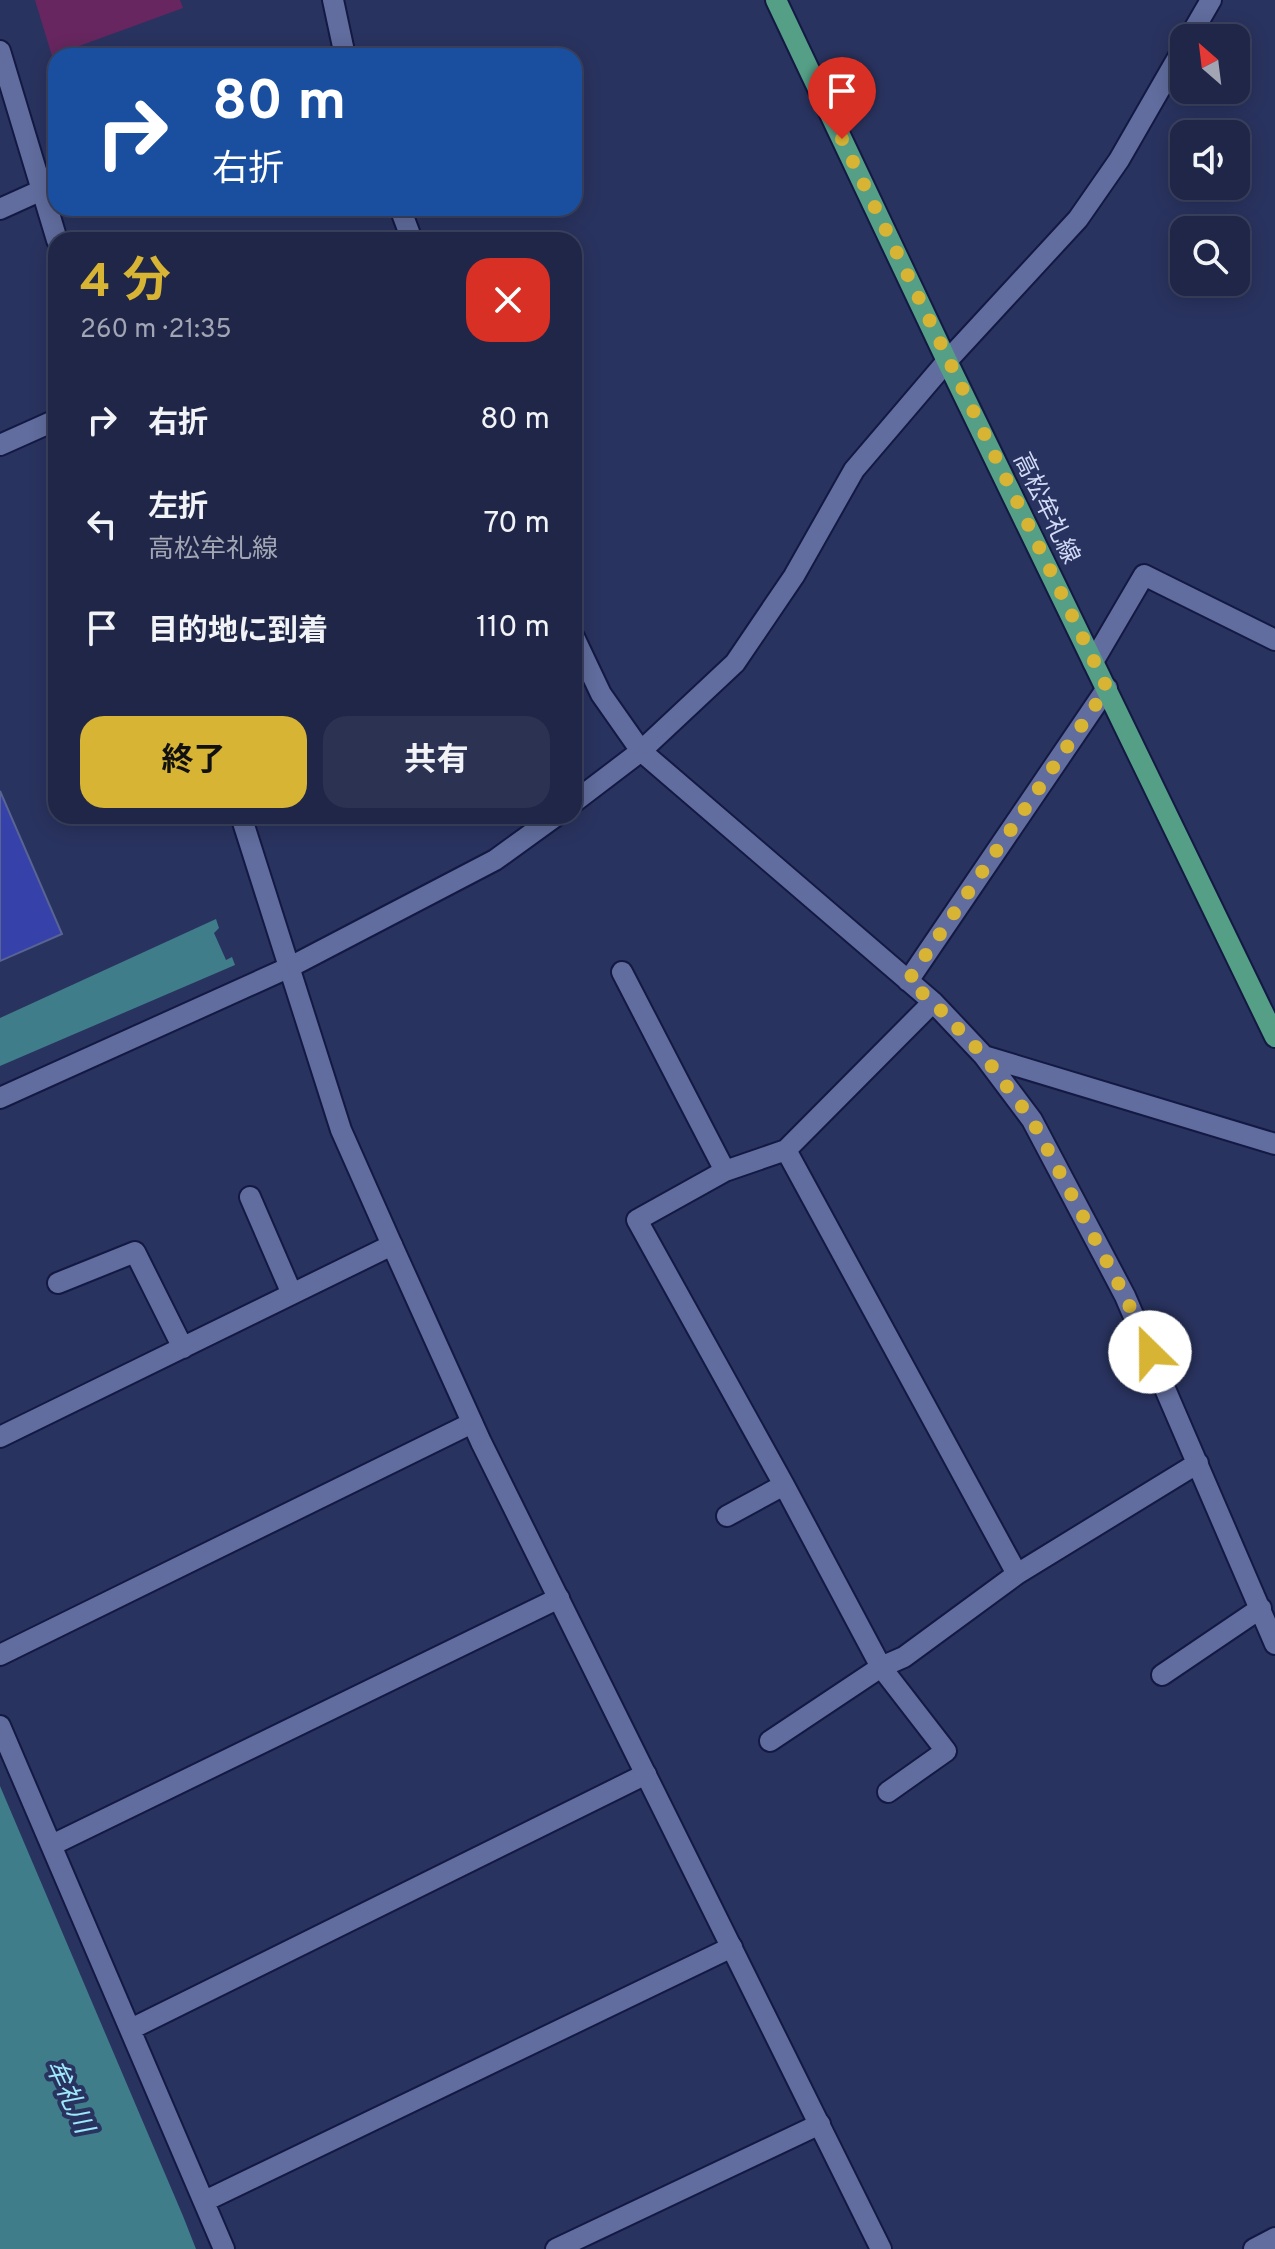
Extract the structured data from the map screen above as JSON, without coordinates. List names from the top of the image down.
{
  "streets": {
    "main road": ["高松牟礼線"]
  },
  "water": ["牟礼川"],
  "north": "top left",
  "page": {
    "turn": ["80 m", "右折"],
    "heading": ["4 分", "260 m · 21:35"],
    "list": [
      {
        "name": "右折",
        "value": "80 m"
      },
      {
        "name": "左折",
        "note": "高松牟礼線",
        "value": "70 m"
      },
      {
        "name": "目的地に到着",
        "value": "110 m"
      }
    ],
    "buttons": ["終了", "共有"]
  }
}
